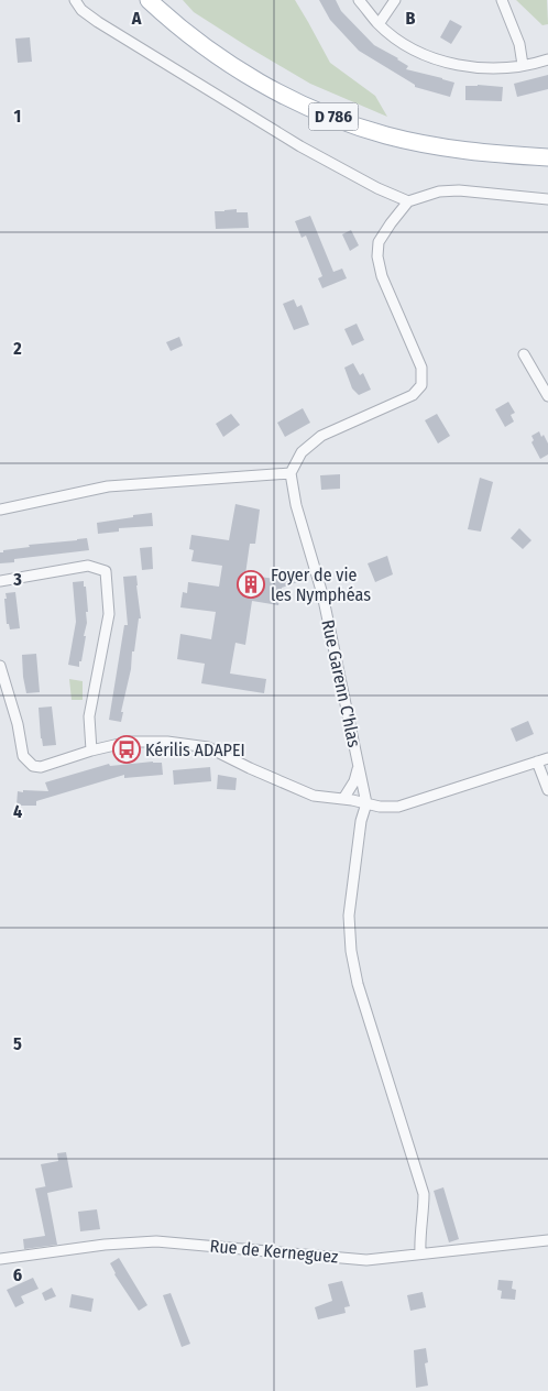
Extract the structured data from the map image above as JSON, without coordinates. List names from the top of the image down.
{
  "streets": {
    "main road": ["D 786"],
    "street": ["Rue Garenn C'hlas", "Rue de Kerneguez"]
  },
  "places": {
    "building": ["Foyer de vie les Nymphéas"],
    "bus stop": ["Kérilis ADAPEI"]
  },
  "grid": {
    "columns": ["A", "B"],
    "rows": [
      "1",
      "2",
      "3",
      "4",
      "5",
      "6"
    ]
  }
}
